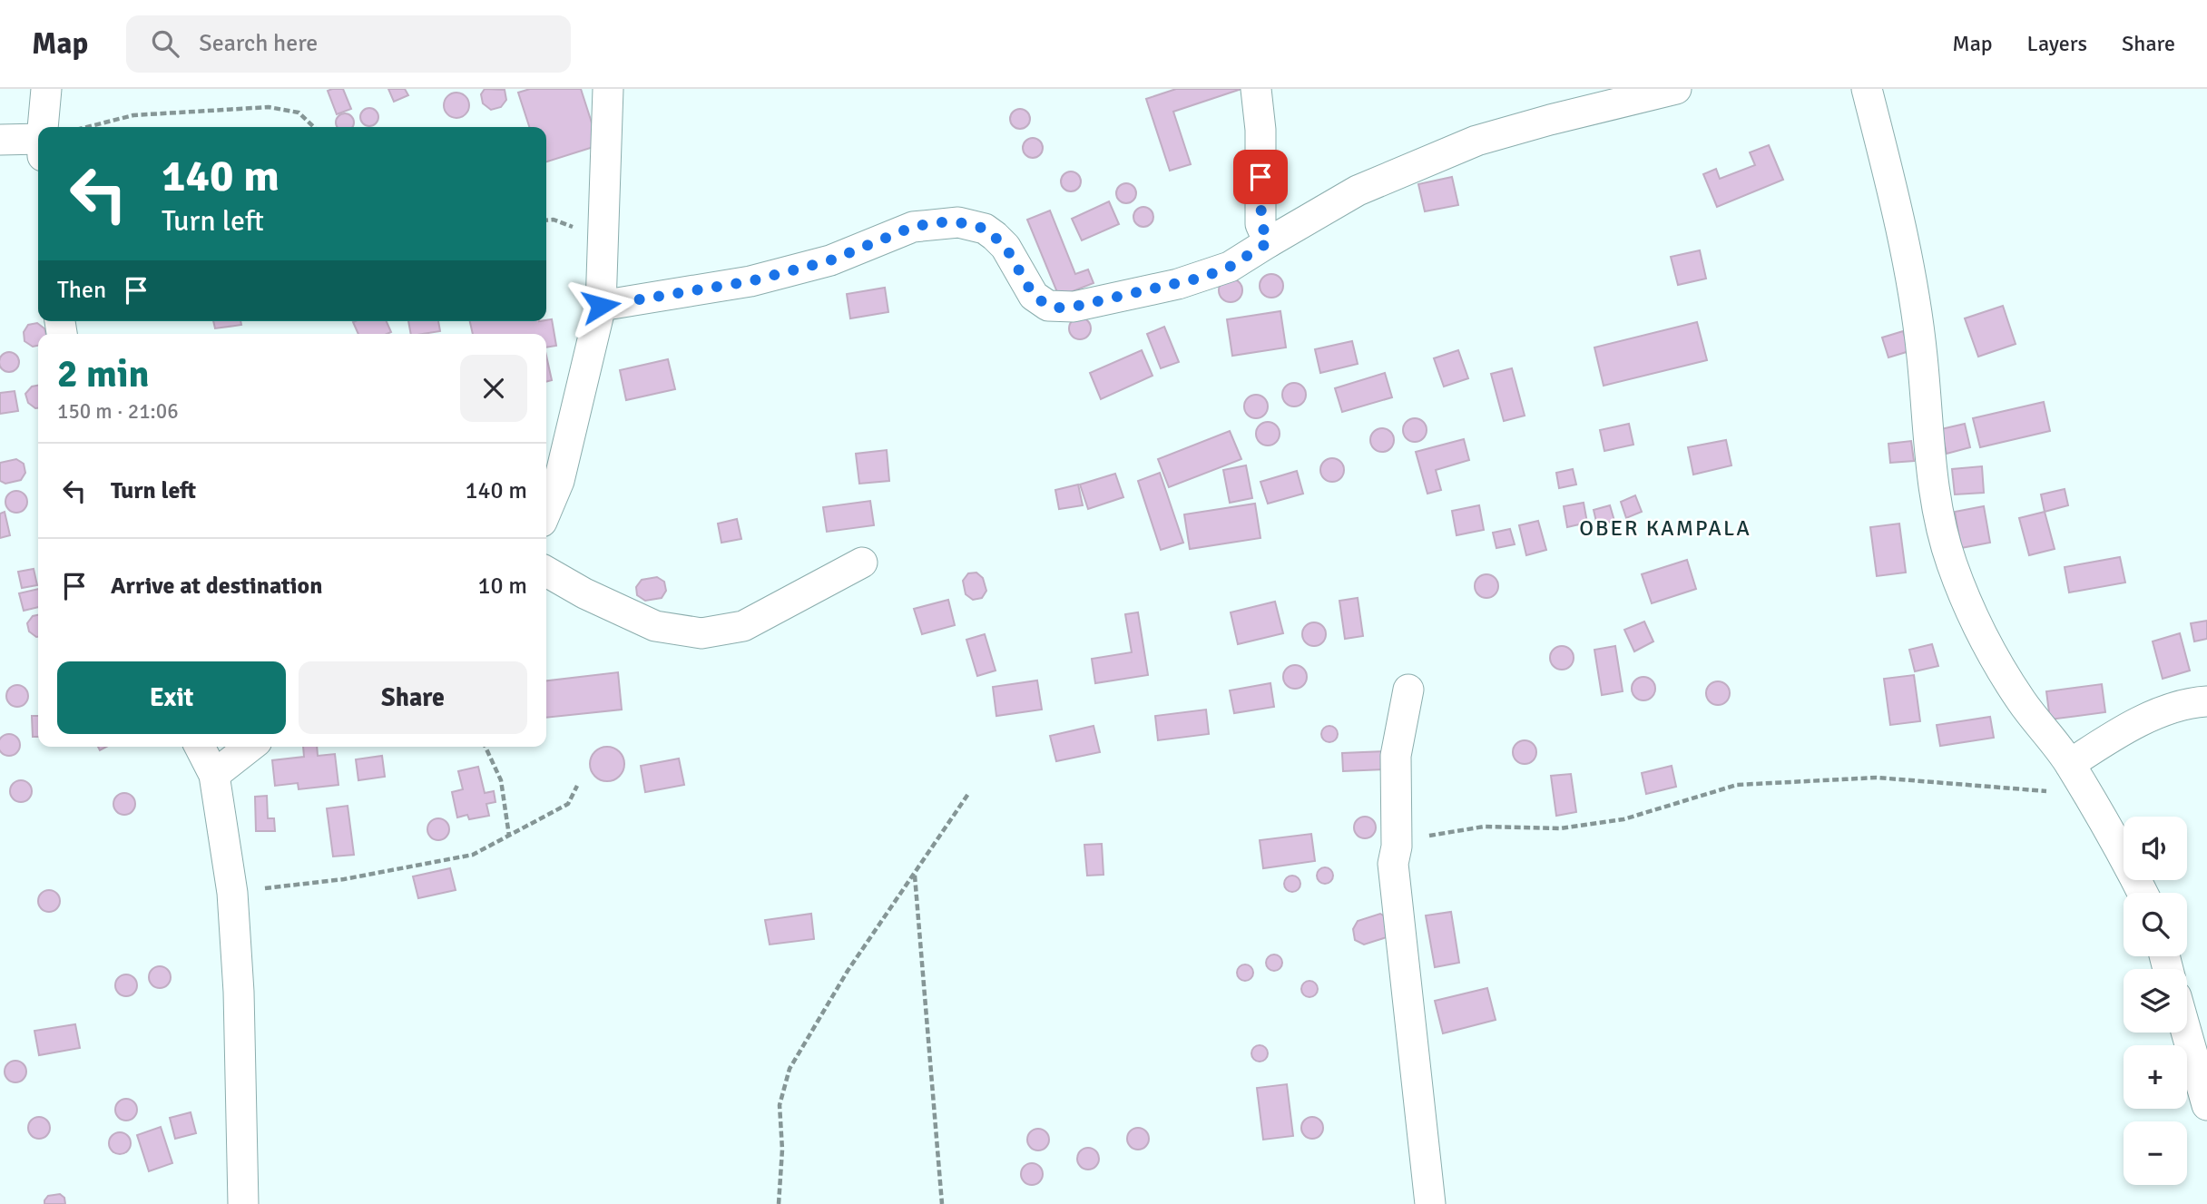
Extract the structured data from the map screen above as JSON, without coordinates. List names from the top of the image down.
{
  "districts": ["OBER KAMPALA"],
  "page": {
    "header": "Map",
    "search": "Search here",
    "nav": ["Map", "Layers", "Share"],
    "turn": ["140 m", "Turn left"],
    "then": "Then",
    "heading": ["2 min", "150 m · 21:06"],
    "list": [
      {
        "name": "Turn left",
        "value": "140 m"
      },
      {
        "name": "Arrive at destination",
        "value": "10 m"
      }
    ],
    "buttons": ["Exit", "Share"],
    "map_buttons": ["+", "−"]
  }
}
